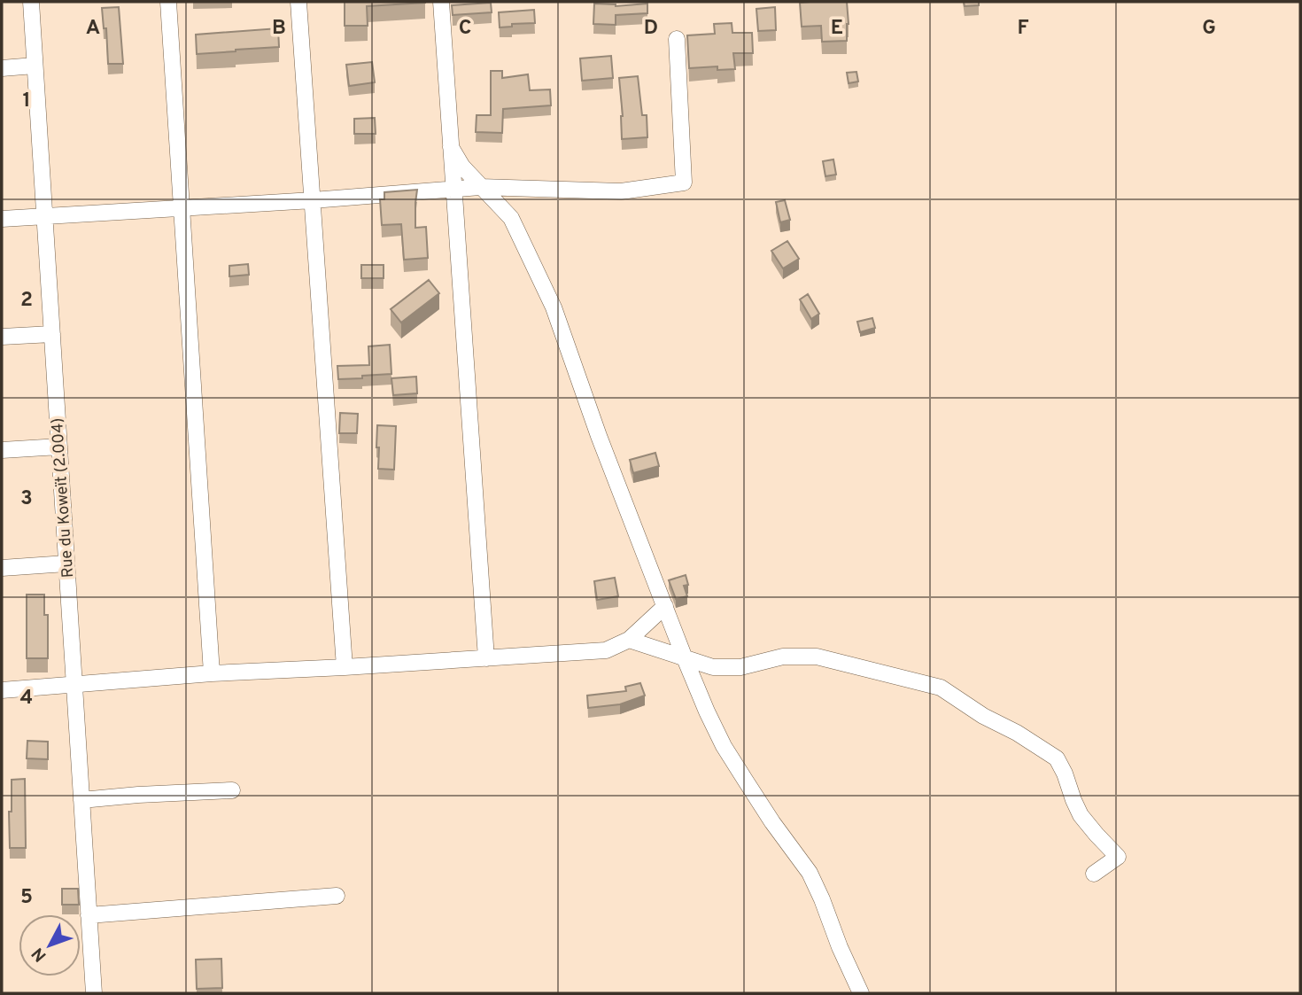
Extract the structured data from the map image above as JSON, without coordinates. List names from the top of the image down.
{
  "streets": {
    "street": ["Rue du Koweït (2.004)"]
  },
  "north": "bottom left",
  "grid": {
    "columns": [
      "A",
      "B",
      "C",
      "D",
      "E",
      "F",
      "G"
    ],
    "rows": [
      "1",
      "2",
      "3",
      "4",
      "5"
    ]
  }
}
